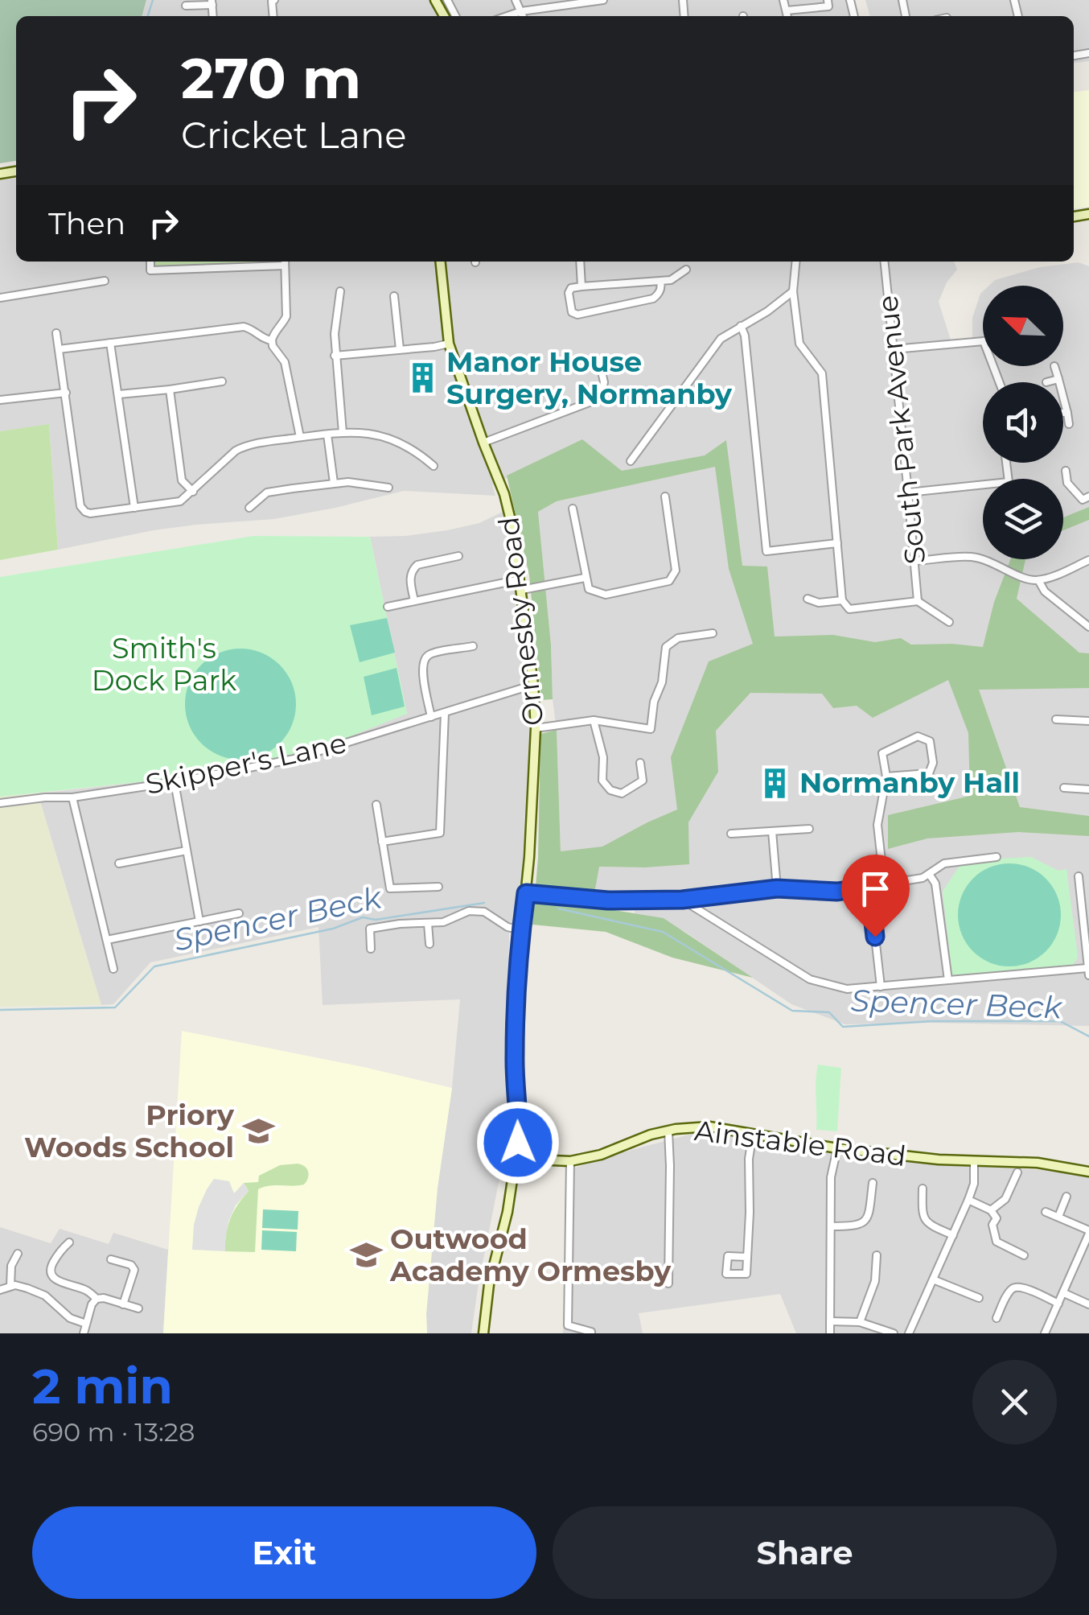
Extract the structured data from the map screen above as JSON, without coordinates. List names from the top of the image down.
{
  "streets": {
    "main road": ["Ormesby Road", "Ainstable Road"],
    "street": ["South Park Avenue", "Skipper's Lane"]
  },
  "crossings": [
    ["Ormesby Road", "Skipper's Lane"],
    ["Ormesby Road", "Ainstable Road"]
  ],
  "water": ["Spencer Beck"],
  "parks": ["Smith's Dock Park"],
  "places": {
    "building": ["Manor House Surgery, Normanby", "Normanby Hall"],
    "school or university": ["Priory Woods School", "Outwood Academy Ormesby"]
  },
  "north": "top left",
  "page": {
    "turn": ["270 m", "Cricket Lane"],
    "then": "Then",
    "heading": ["2 min", "690 m · 13:28"],
    "buttons": ["Exit", "Share"]
  }
}
